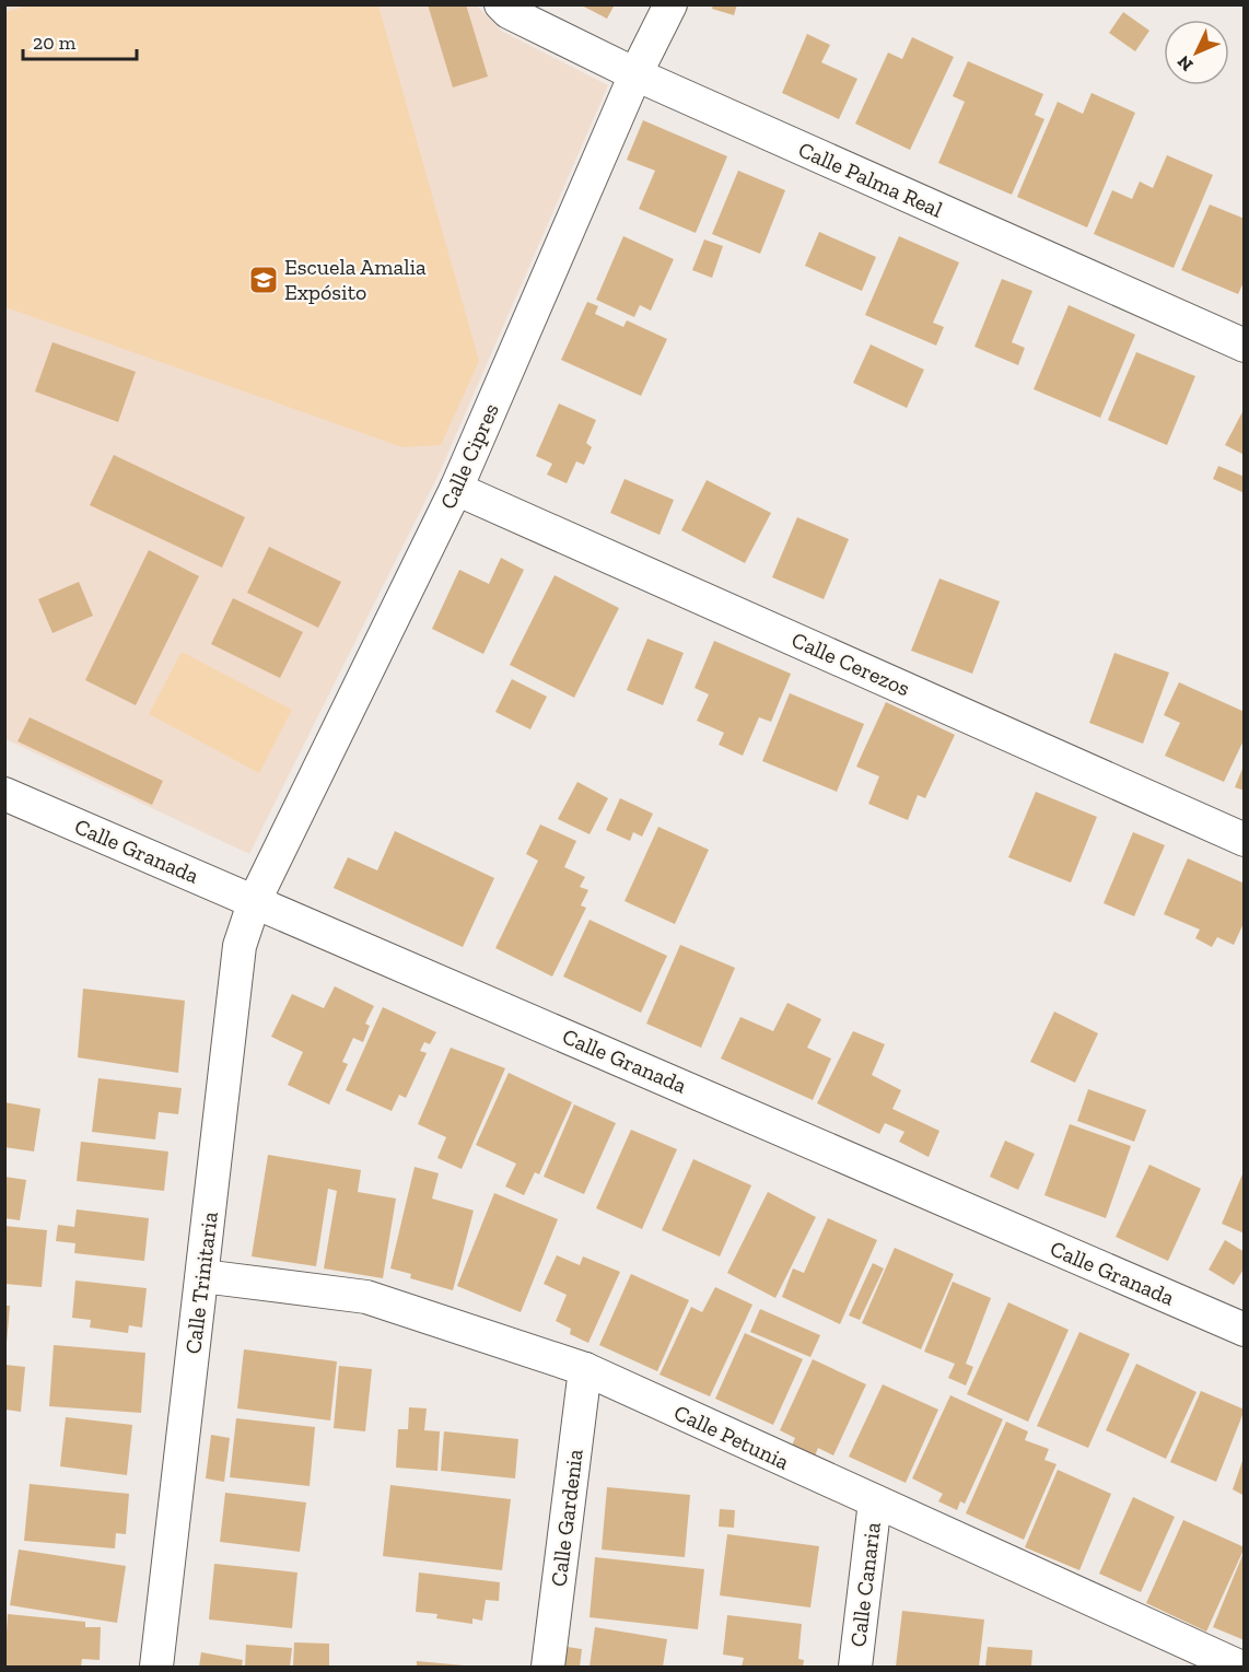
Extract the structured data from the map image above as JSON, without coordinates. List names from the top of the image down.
{
  "streets": {
    "street": [
      "Calle Palma Real",
      "Calle Cipres",
      "Calle Cerezos",
      "Calle Granada",
      "Calle Trinitaria",
      "Calle Petunia",
      "Calle Gardenia",
      "Calle Canaria"
    ]
  },
  "crossings": [
    ["Calle Palma Real", "Calle Cipres"],
    ["Calle Cipres", "Calle Cerezos"],
    ["Calle Cipres", "Calle Granada"],
    ["Calle Cipres", "Calle Trinitaria"],
    ["Calle Granada", "Calle Trinitaria"],
    ["Calle Trinitaria", "Calle Petunia"],
    ["Calle Petunia", "Calle Gardenia"],
    ["Calle Petunia", "Calle Canaria"]
  ],
  "places": {
    "school or university": ["Escuela Amalia Expósito"]
  },
  "scale_bar": "20 m",
  "north": "bottom left"
}
